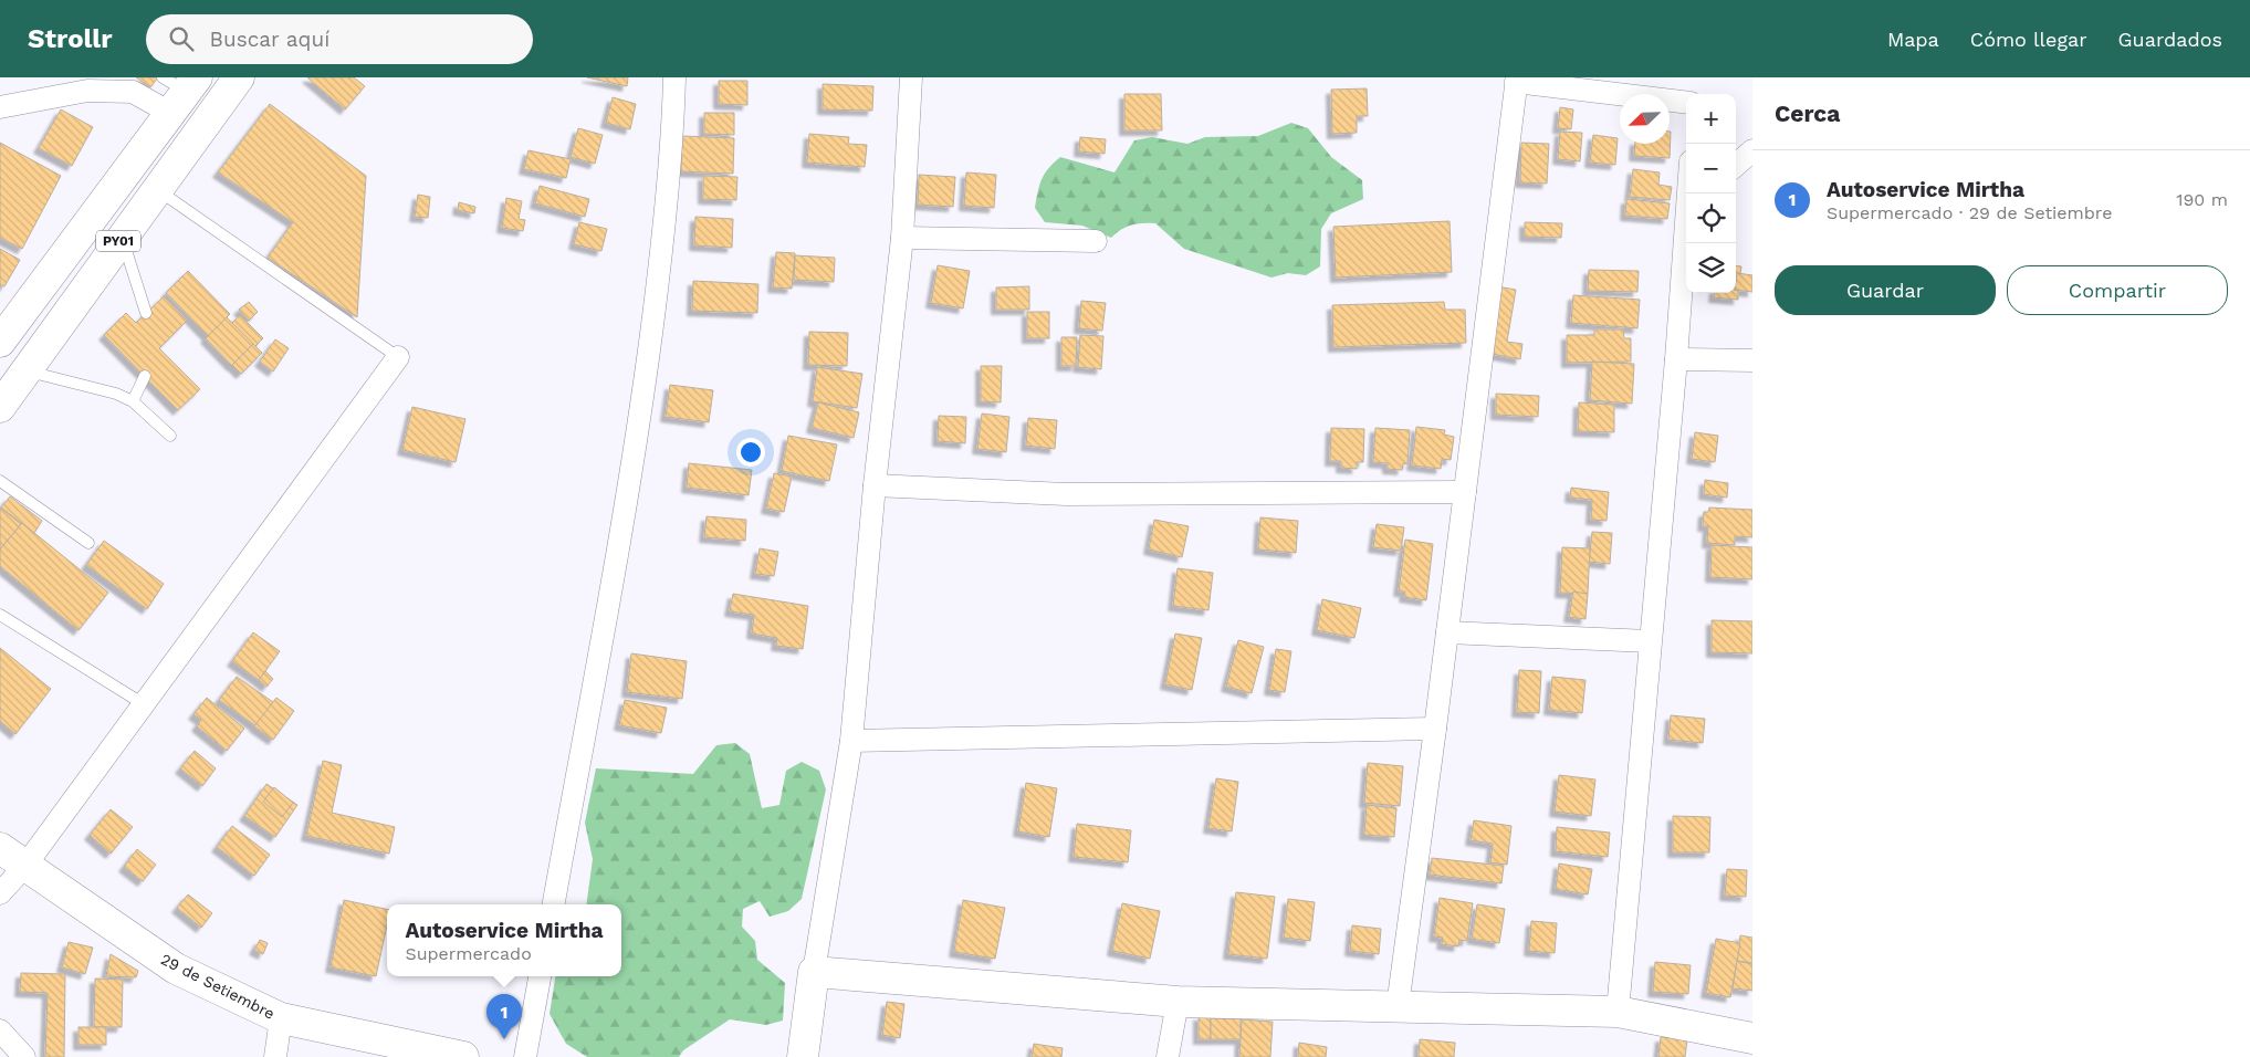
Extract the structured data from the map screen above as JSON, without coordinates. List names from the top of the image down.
{
  "streets": {
    "main road": ["PY01", "29 de Setiembre"]
  },
  "north": "bottom left",
  "page": {
    "header": "Strollr",
    "search": "Buscar aquí",
    "nav": ["Mapa", "Cómo llegar", "Guardados"],
    "heading": "Cerca",
    "map_buttons": ["+", "−"],
    "list": [
      {
        "mark": "1",
        "name": "Autoservice Mirtha",
        "note": "Supermercado · 29 de Setiembre",
        "value": "190 m"
      }
    ],
    "buttons": ["Guardar", "Compartir"],
    "popup": ["Autoservice Mirtha", "Supermercado"],
    "pins": "1"
  }
}
